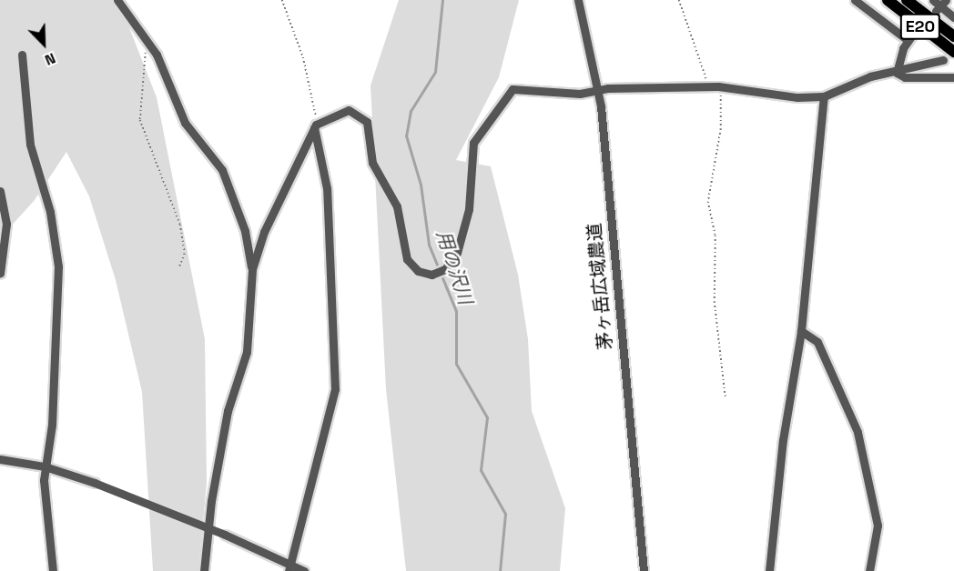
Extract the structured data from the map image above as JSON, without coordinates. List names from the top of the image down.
{
  "streets": {
    "highway": ["E20"],
    "street": ["茅ヶ岳広域農道"]
  },
  "water": ["用の沢川"],
  "north": "bottom right"
}
